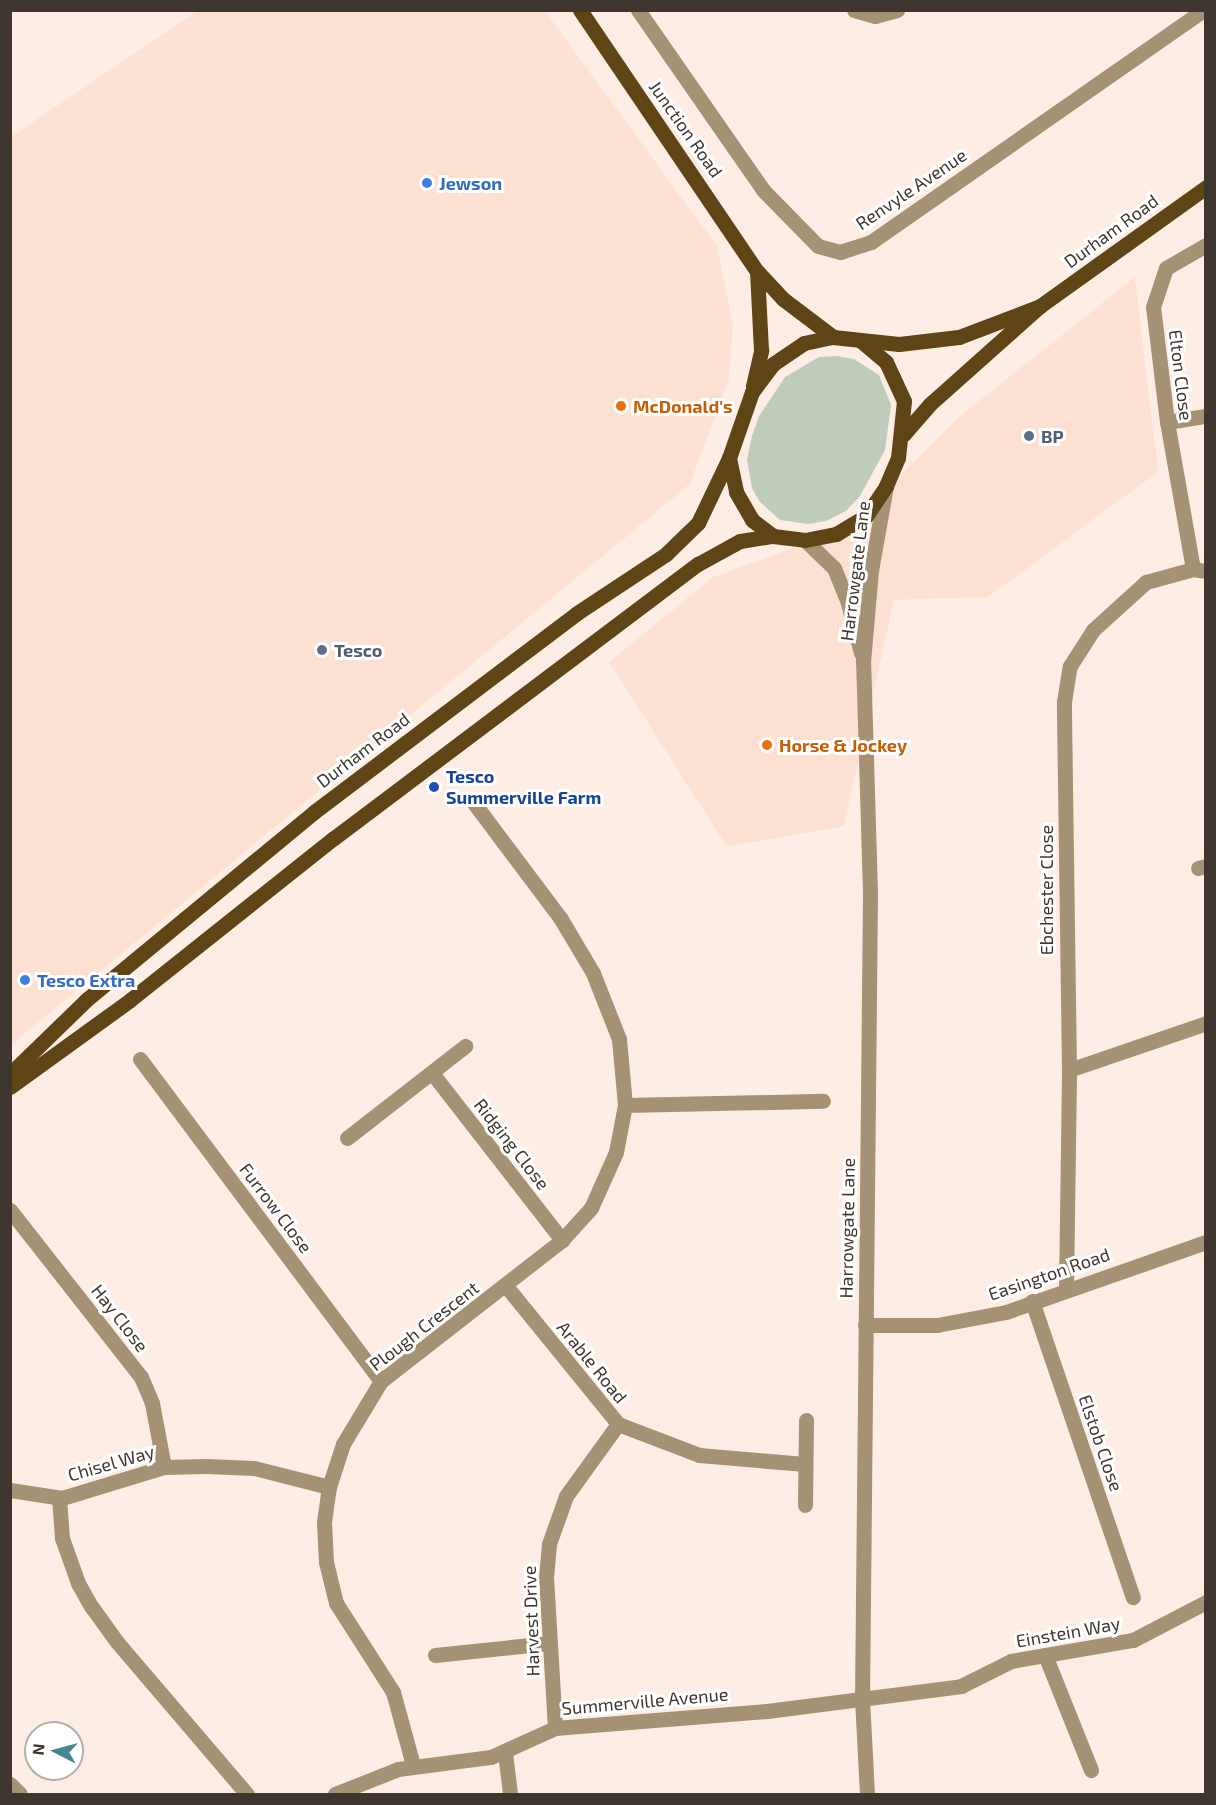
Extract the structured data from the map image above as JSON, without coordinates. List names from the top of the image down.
{
  "streets": {
    "main road": ["Junction Road", "Durham Road"],
    "street": [
      "Renvyle Avenue",
      "Elton Close",
      "Harrowgate Lane",
      "Ebchester Close",
      "Ridging Close",
      "Furrow Close",
      "Easington Road",
      "Hay Close",
      "Plough Crescent",
      "Arable Road",
      "Elstob Close",
      "Chisel Way",
      "Harvest Drive",
      "Einstein Way",
      "Summerville Avenue"
    ]
  },
  "crossings": [
    ["Junction Road", "Durham Road"],
    ["Junction Road", "Harrowgate Lane"],
    ["Durham Road", "Harrowgate Lane"],
    ["Elton Close", "Ebchester Close"],
    ["Harrowgate Lane", "Easington Road"],
    ["Harrowgate Lane", "Einstein Way"],
    ["Harrowgate Lane", "Summerville Avenue"],
    ["Ebchester Close", "Easington Road"],
    ["Ridging Close", "Plough Crescent"],
    ["Furrow Close", "Plough Crescent"],
    ["Easington Road", "Elstob Close"],
    ["Hay Close", "Chisel Way"],
    ["Plough Crescent", "Arable Road"],
    ["Plough Crescent", "Chisel Way"],
    ["Plough Crescent", "Summerville Avenue"],
    ["Arable Road", "Harvest Drive"],
    ["Harvest Drive", "Summerville Avenue"],
    ["Einstein Way", "Summerville Avenue"]
  ],
  "places": [
    "Jewson",
    "McDonald's",
    "BP",
    "Tesco",
    "Horse & Jockey",
    "Tesco Summerville Farm",
    "Tesco Extra"
  ],
  "north": "left"
}
